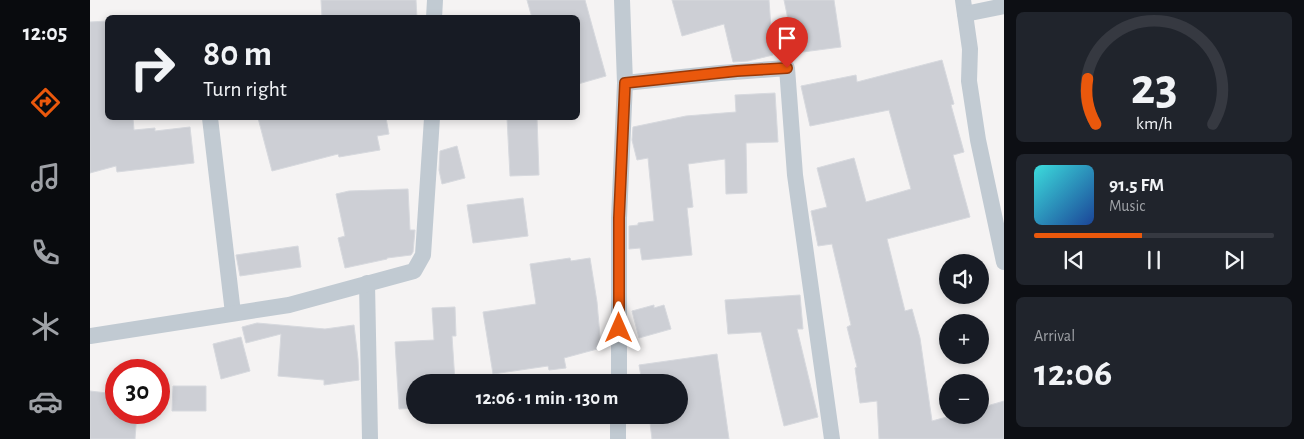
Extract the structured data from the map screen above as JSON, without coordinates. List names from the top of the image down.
{
  "page": {
    "tabs": "12:05",
    "turn": ["80 m", "Turn right"],
    "song": ["91.5 FM", "Music"],
    "map_buttons": ["+", "−"],
    "tile": ["Arrival", "12:06"],
    "limit": "30",
    "trip": "12:06 · 1 min · 130 m",
    "gauge": ["23", "km/h"]
  }
}
